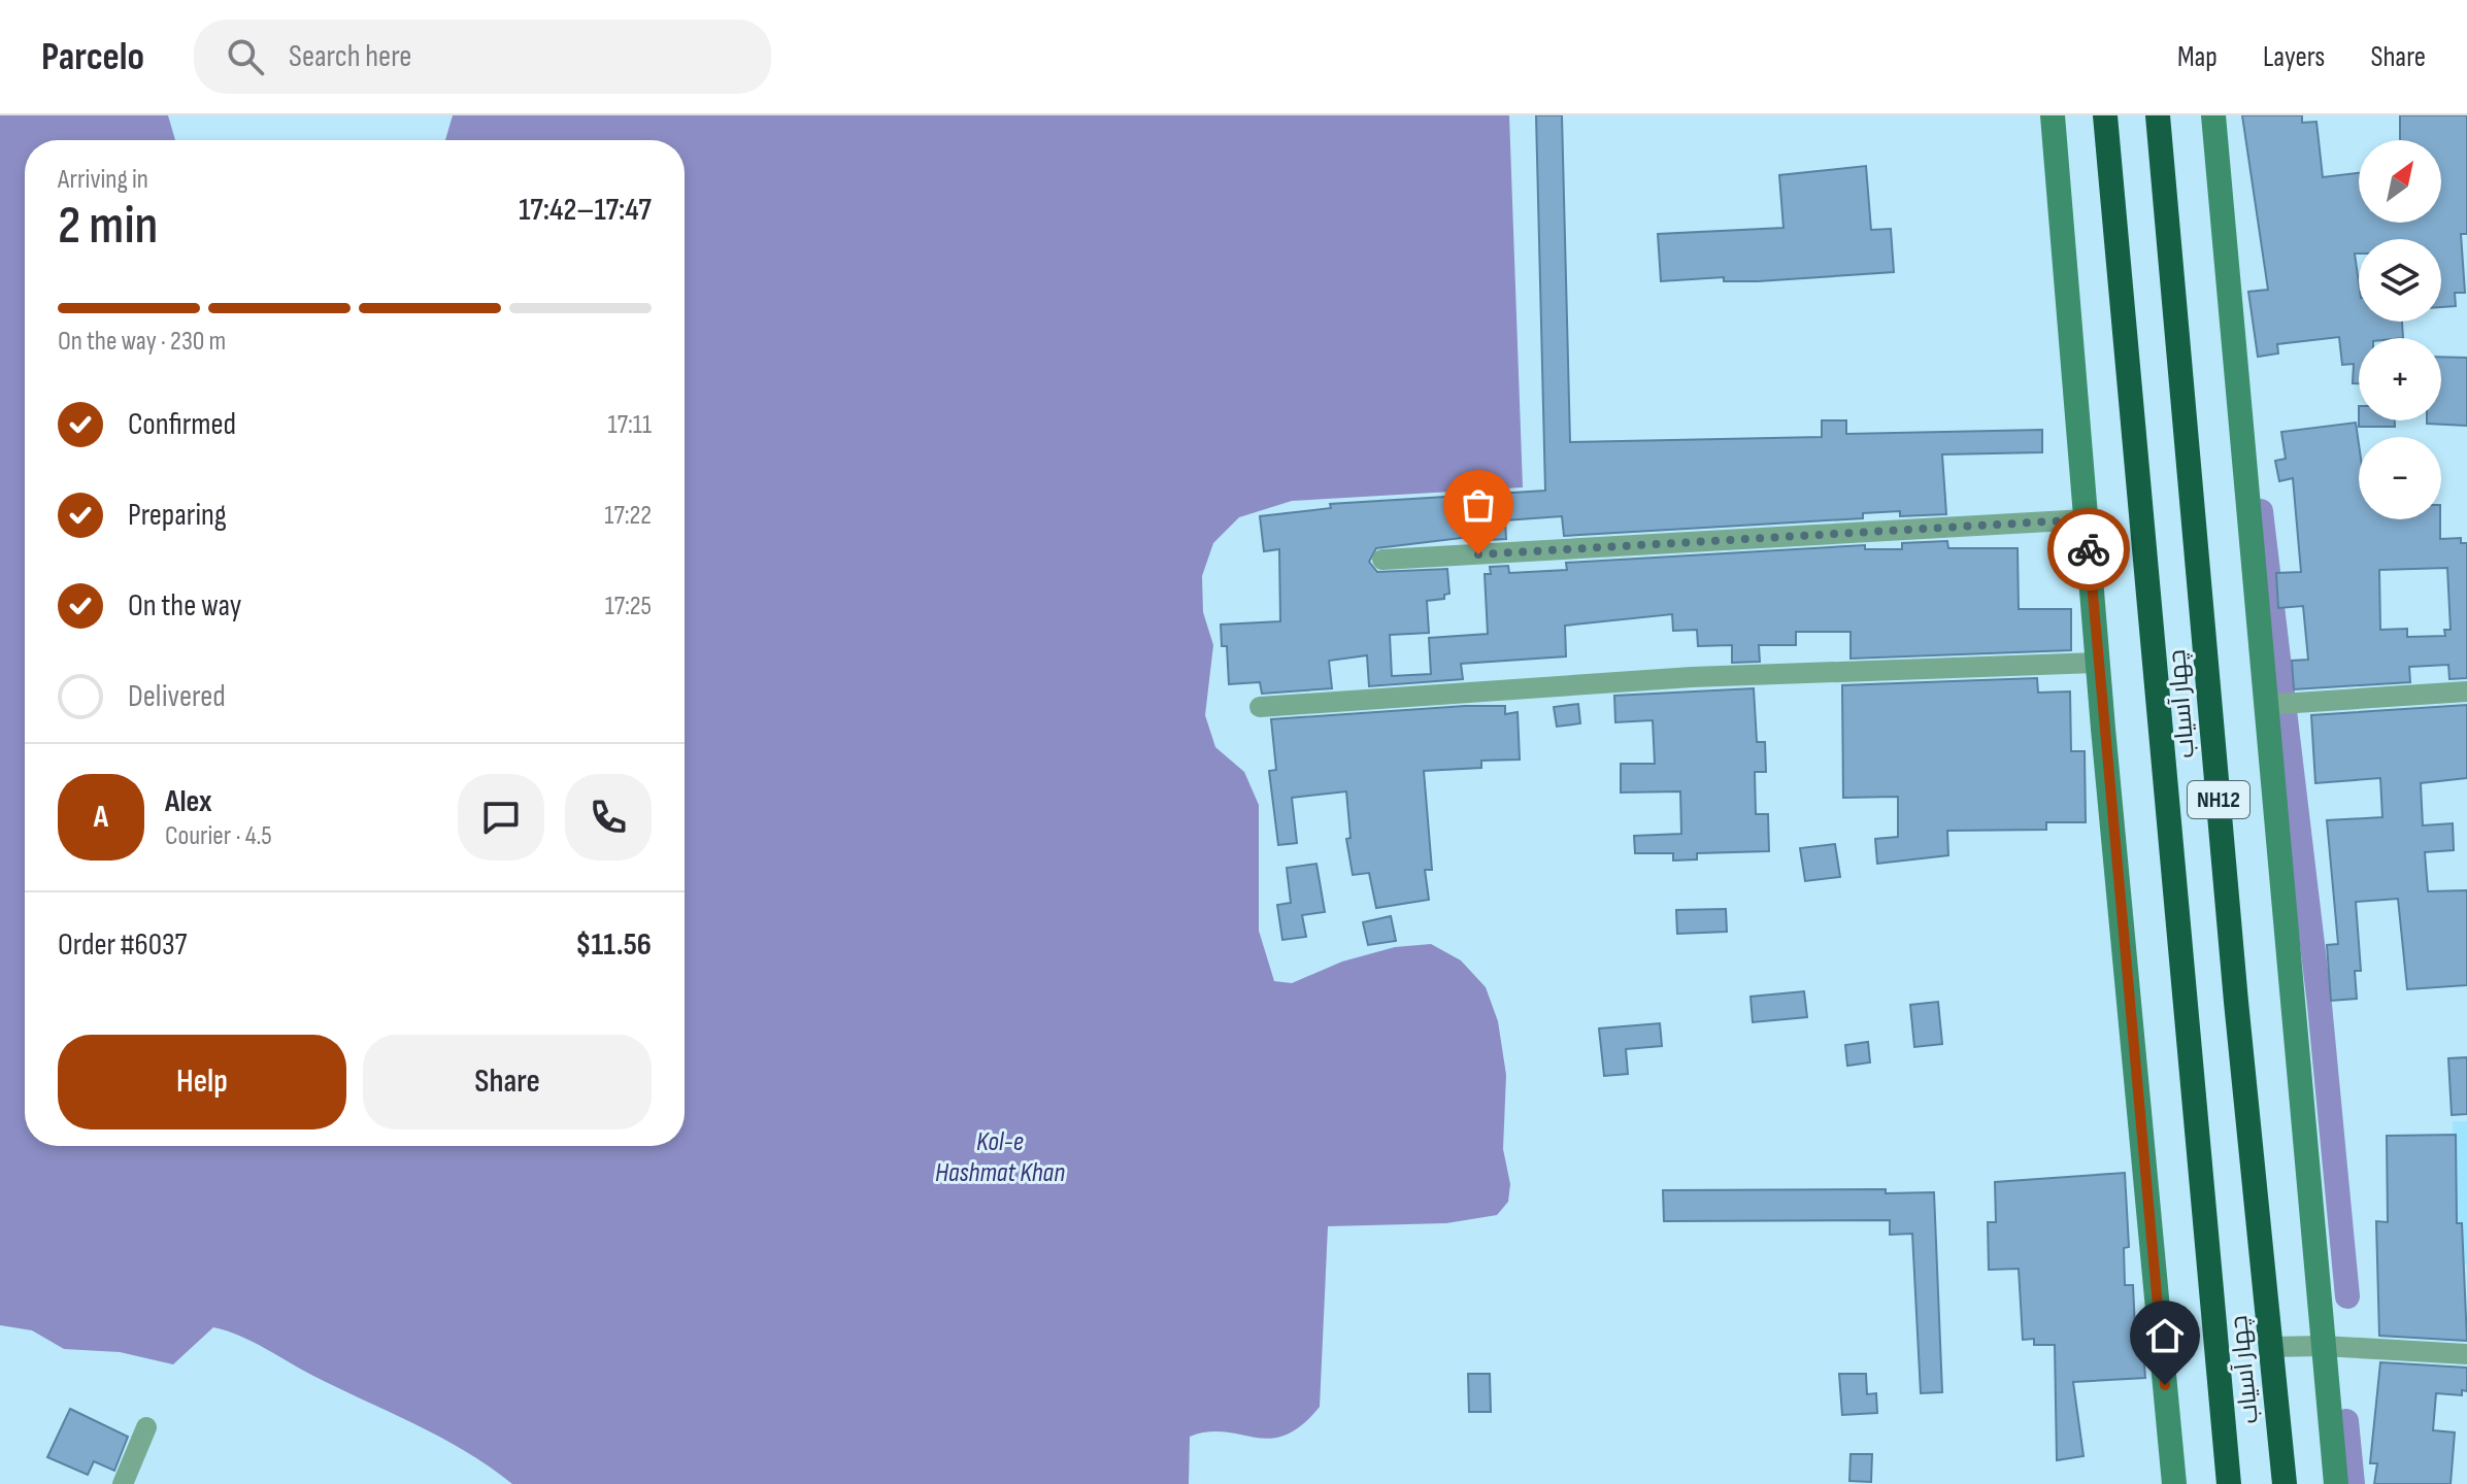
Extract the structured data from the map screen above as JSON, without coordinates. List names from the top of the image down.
{
  "streets": {
    "highway": ["چهار آسیاب", "NH12"]
  },
  "water": ["Kol-e Hashmat Khan"],
  "north": "top right",
  "page": {
    "header": "Parcelo",
    "search": "Search here",
    "nav": ["Map", "Layers", "Share"],
    "map_buttons": ["+", "−"],
    "heading": ["2 min", "Arriving in", "17:42–17:47"],
    "panel": [
      "Alex",
      "Courier · 4.5",
      "Order #6037",
      "$11.56"
    ],
    "bar": "On the way · 230 m",
    "list": [
      ["Confirmed", "17:11"],
      ["Preparing", "17:22"],
      ["On the way", "17:25"],
      "Delivered"
    ],
    "round": "A",
    "buttons": ["Help", "Share"]
  }
}
